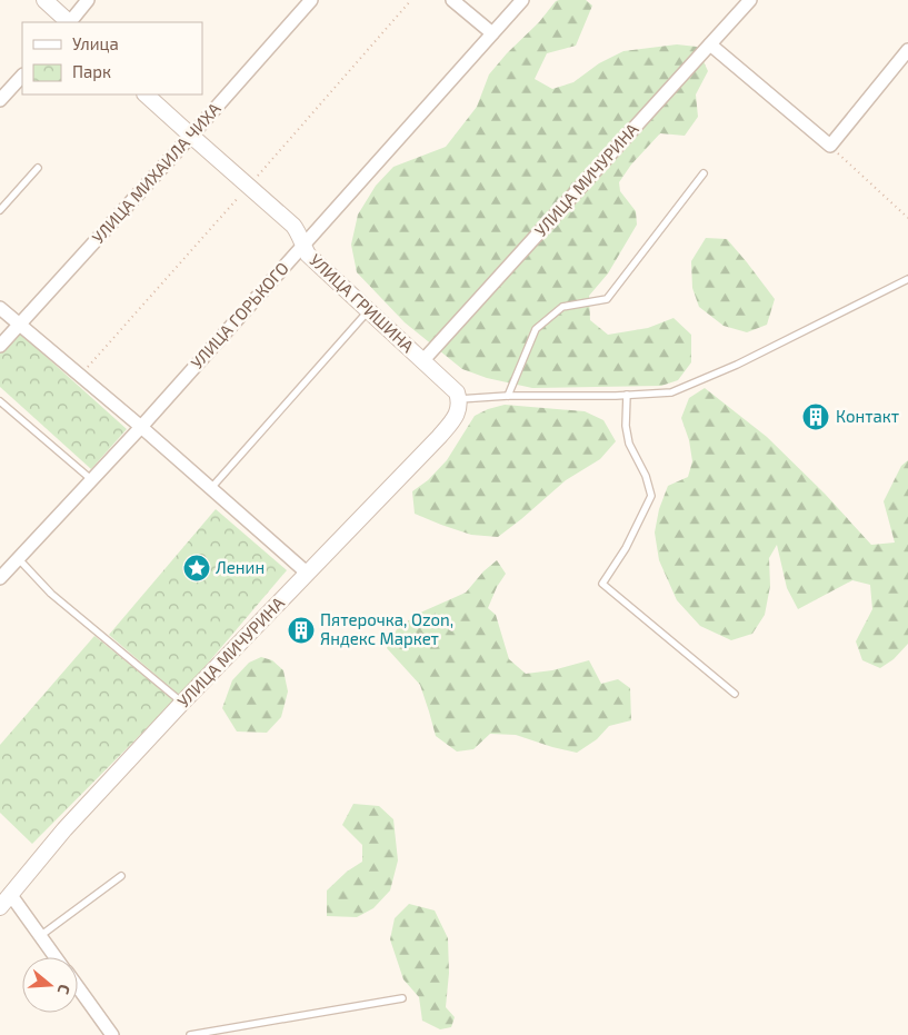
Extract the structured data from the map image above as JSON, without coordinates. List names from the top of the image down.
{
  "streets": {
    "street": [
      "УЛИЦА МИХАИЛА ЧИХА",
      "УЛИЦА МИЧУРИНА",
      "УЛИЦА ГРИШИНА",
      "УЛИЦА ГОРЬКОГО"
    ]
  },
  "crossings": [
    ["УЛИЦА МИХАИЛА ЧИХА", "УЛИЦА ГРИШИНА"],
    ["УЛИЦА МИЧУРИНА", "УЛИЦА ГРИШИНА"],
    ["УЛИЦА ГРИШИНА", "УЛИЦА ГОРЬКОГО"]
  ],
  "places": {
    "building": ["Контакт", "Пятерочка, Ozon, Яндекс Маркет"],
    "place": ["Ленин"]
  },
  "legend": ["Улица", "Парк"],
  "north": "right"
}
